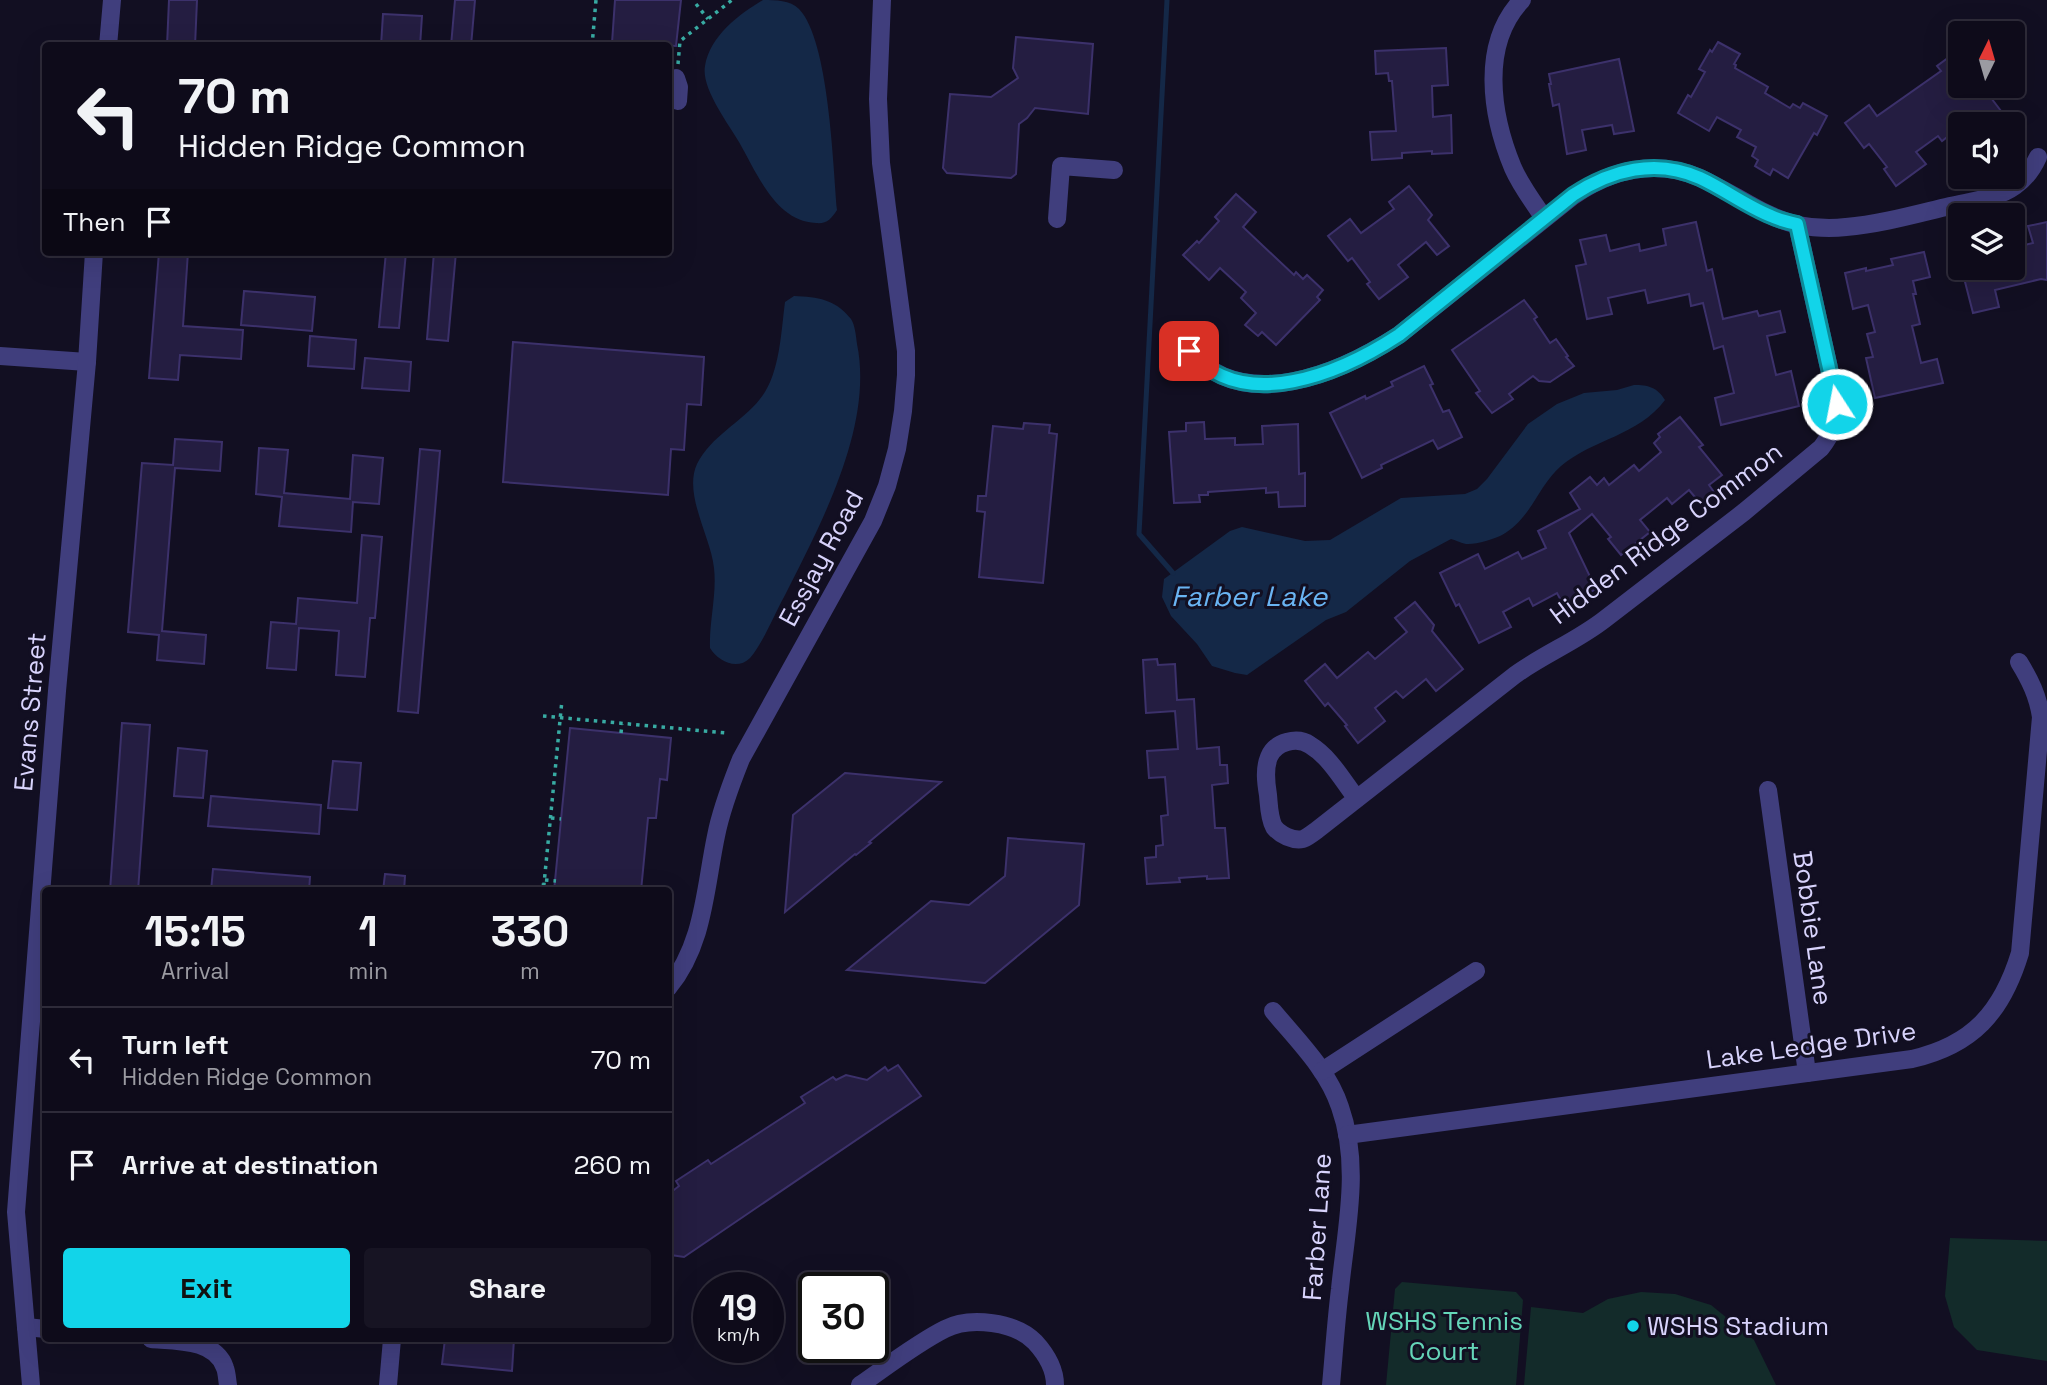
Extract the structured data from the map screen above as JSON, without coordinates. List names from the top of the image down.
{
  "streets": {
    "street": [
      "Hidden Ridge Common",
      "Essjay Road",
      "Evans Street",
      "Bobbie Lane",
      "Lake Ledge Drive",
      "Farber Lane"
    ]
  },
  "crossings": [
    ["Bobbie Lane", "Lake Ledge Drive"],
    ["Lake Ledge Drive", "Farber Lane"]
  ],
  "water": ["Farber Lake"],
  "parks": ["WSHS Tennis Court"],
  "places": ["WSHS Stadium"],
  "north": "top",
  "page": {
    "turn": ["70 m", "Hidden Ridge Common"],
    "then": "Then",
    "eta": [
      "15:15",
      "Arrival",
      "1",
      "min",
      "330",
      "m"
    ],
    "list": [
      {
        "name": "Turn left",
        "note": "Hidden Ridge Common",
        "value": "70 m"
      },
      {
        "name": "Arrive at destination",
        "value": "260 m"
      }
    ],
    "buttons": ["Exit", "Share"],
    "speed": "19 km/h",
    "limit": "30"
  }
}
